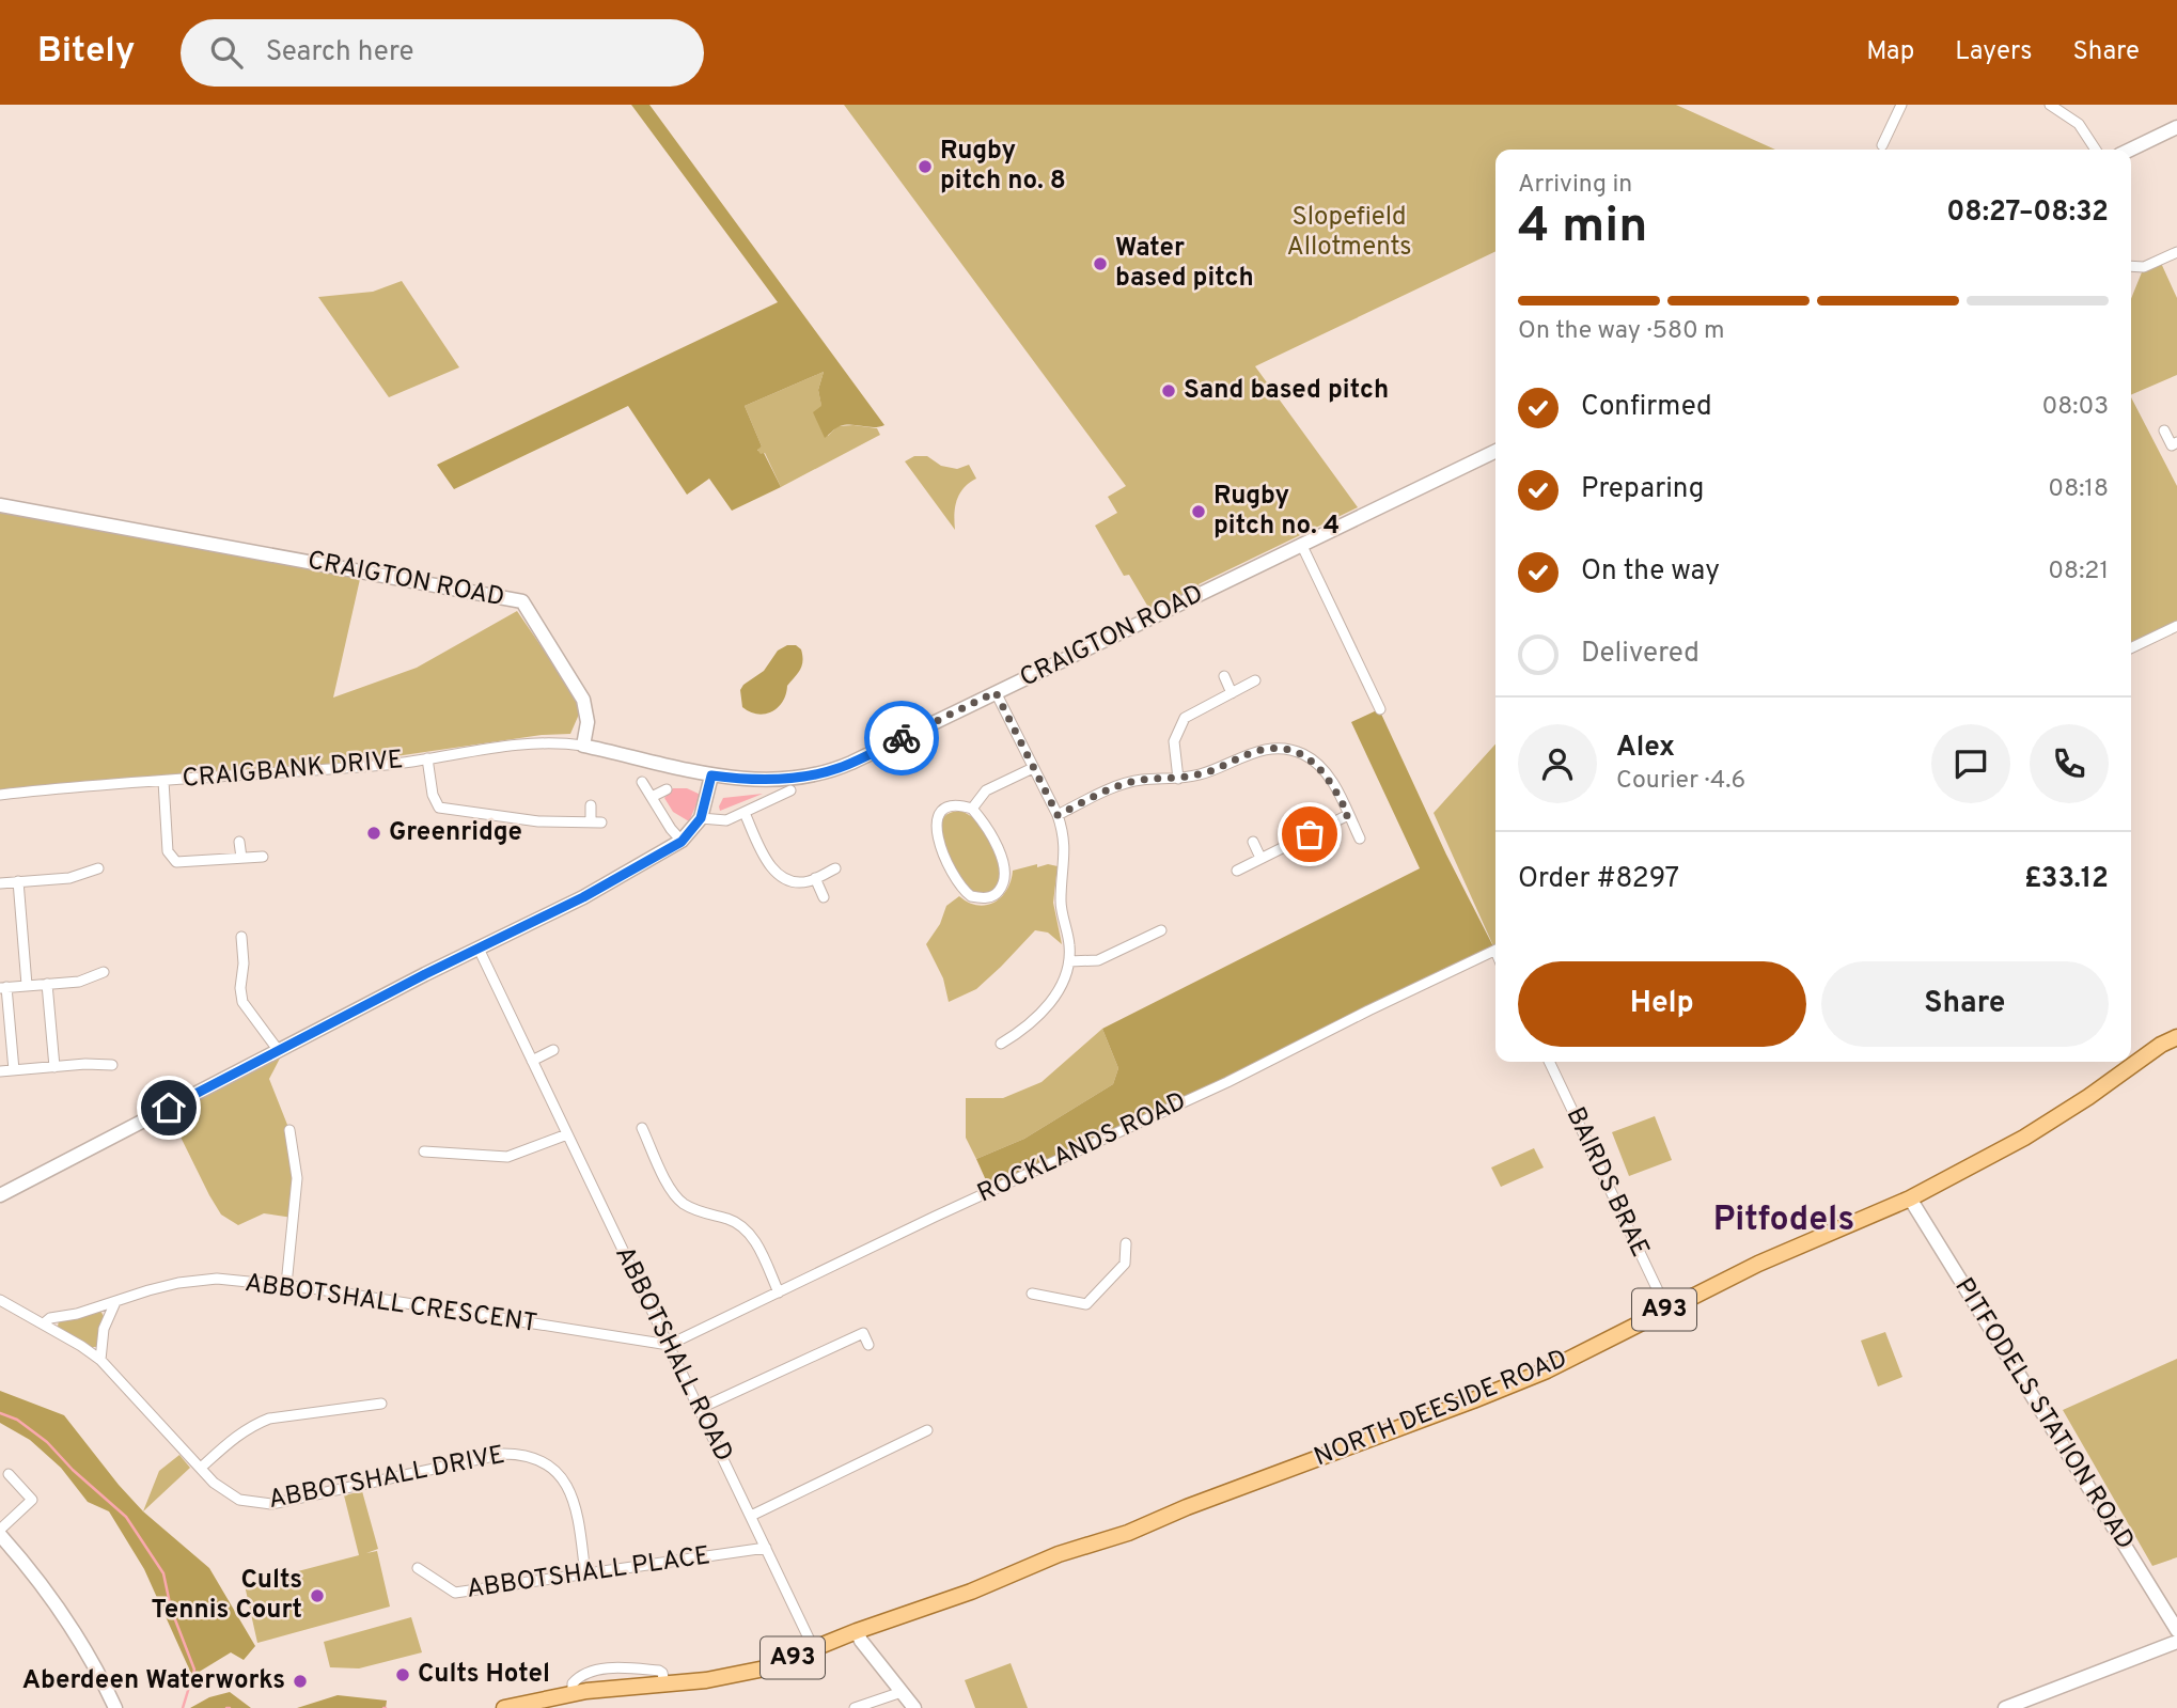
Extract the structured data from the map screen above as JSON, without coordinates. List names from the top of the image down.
{
  "streets": {
    "main road": ["A93", "NORTH DEESIDE ROAD"],
    "street": [
      "CRAIGTON ROAD",
      "CRAIGBANK DRIVE",
      "ROCKLANDS ROAD",
      "BAIRDS BRAE",
      "ABBOTSHALL CRESCENT",
      "ABBOTSHALL ROAD",
      "PITFODELS STATION ROAD",
      "ABBOTSHALL DRIVE",
      "ABBOTSHALL PLACE"
    ]
  },
  "crossings": [
    ["CRAIGTON ROAD", "CRAIGBANK DRIVE"],
    ["ROCKLANDS ROAD", "ABBOTSHALL CRESCENT"],
    ["ROCKLANDS ROAD", "ABBOTSHALL ROAD"],
    ["BAIRDS BRAE", "NORTH DEESIDE ROAD"],
    ["ABBOTSHALL CRESCENT", "ABBOTSHALL ROAD"],
    ["ABBOTSHALL CRESCENT", "ABBOTSHALL DRIVE"],
    ["ABBOTSHALL ROAD", "NORTH DEESIDE ROAD"],
    ["ABBOTSHALL ROAD", "ABBOTSHALL PLACE"],
    ["NORTH DEESIDE ROAD", "PITFODELS STATION ROAD"],
    ["ABBOTSHALL DRIVE", "ABBOTSHALL PLACE"]
  ],
  "districts": ["Pitfodels"],
  "parks": ["Slopefield Allotments"],
  "places": [
    "Rugby pitch no. 8",
    "Water based pitch",
    "Sand based pitch",
    "Rugby pitch no. 4",
    "Greenridge",
    "Cults Tennis Court",
    "Cults Hotel",
    "Aberdeen Waterworks"
  ],
  "page": {
    "header": "Bitely",
    "search": "Search here",
    "nav": ["Map", "Layers", "Share"],
    "heading": ["4 min", "Arriving in", "08:27–08:32"],
    "panel": [
      "Alex",
      "Courier · 4.6",
      "Order #8297",
      "£33.12"
    ],
    "bar": "On the way · 580 m",
    "list": [
      ["Confirmed", "08:03"],
      ["Preparing", "08:18"],
      ["On the way", "08:21"],
      "Delivered"
    ],
    "buttons": ["Help", "Share"]
  }
}
